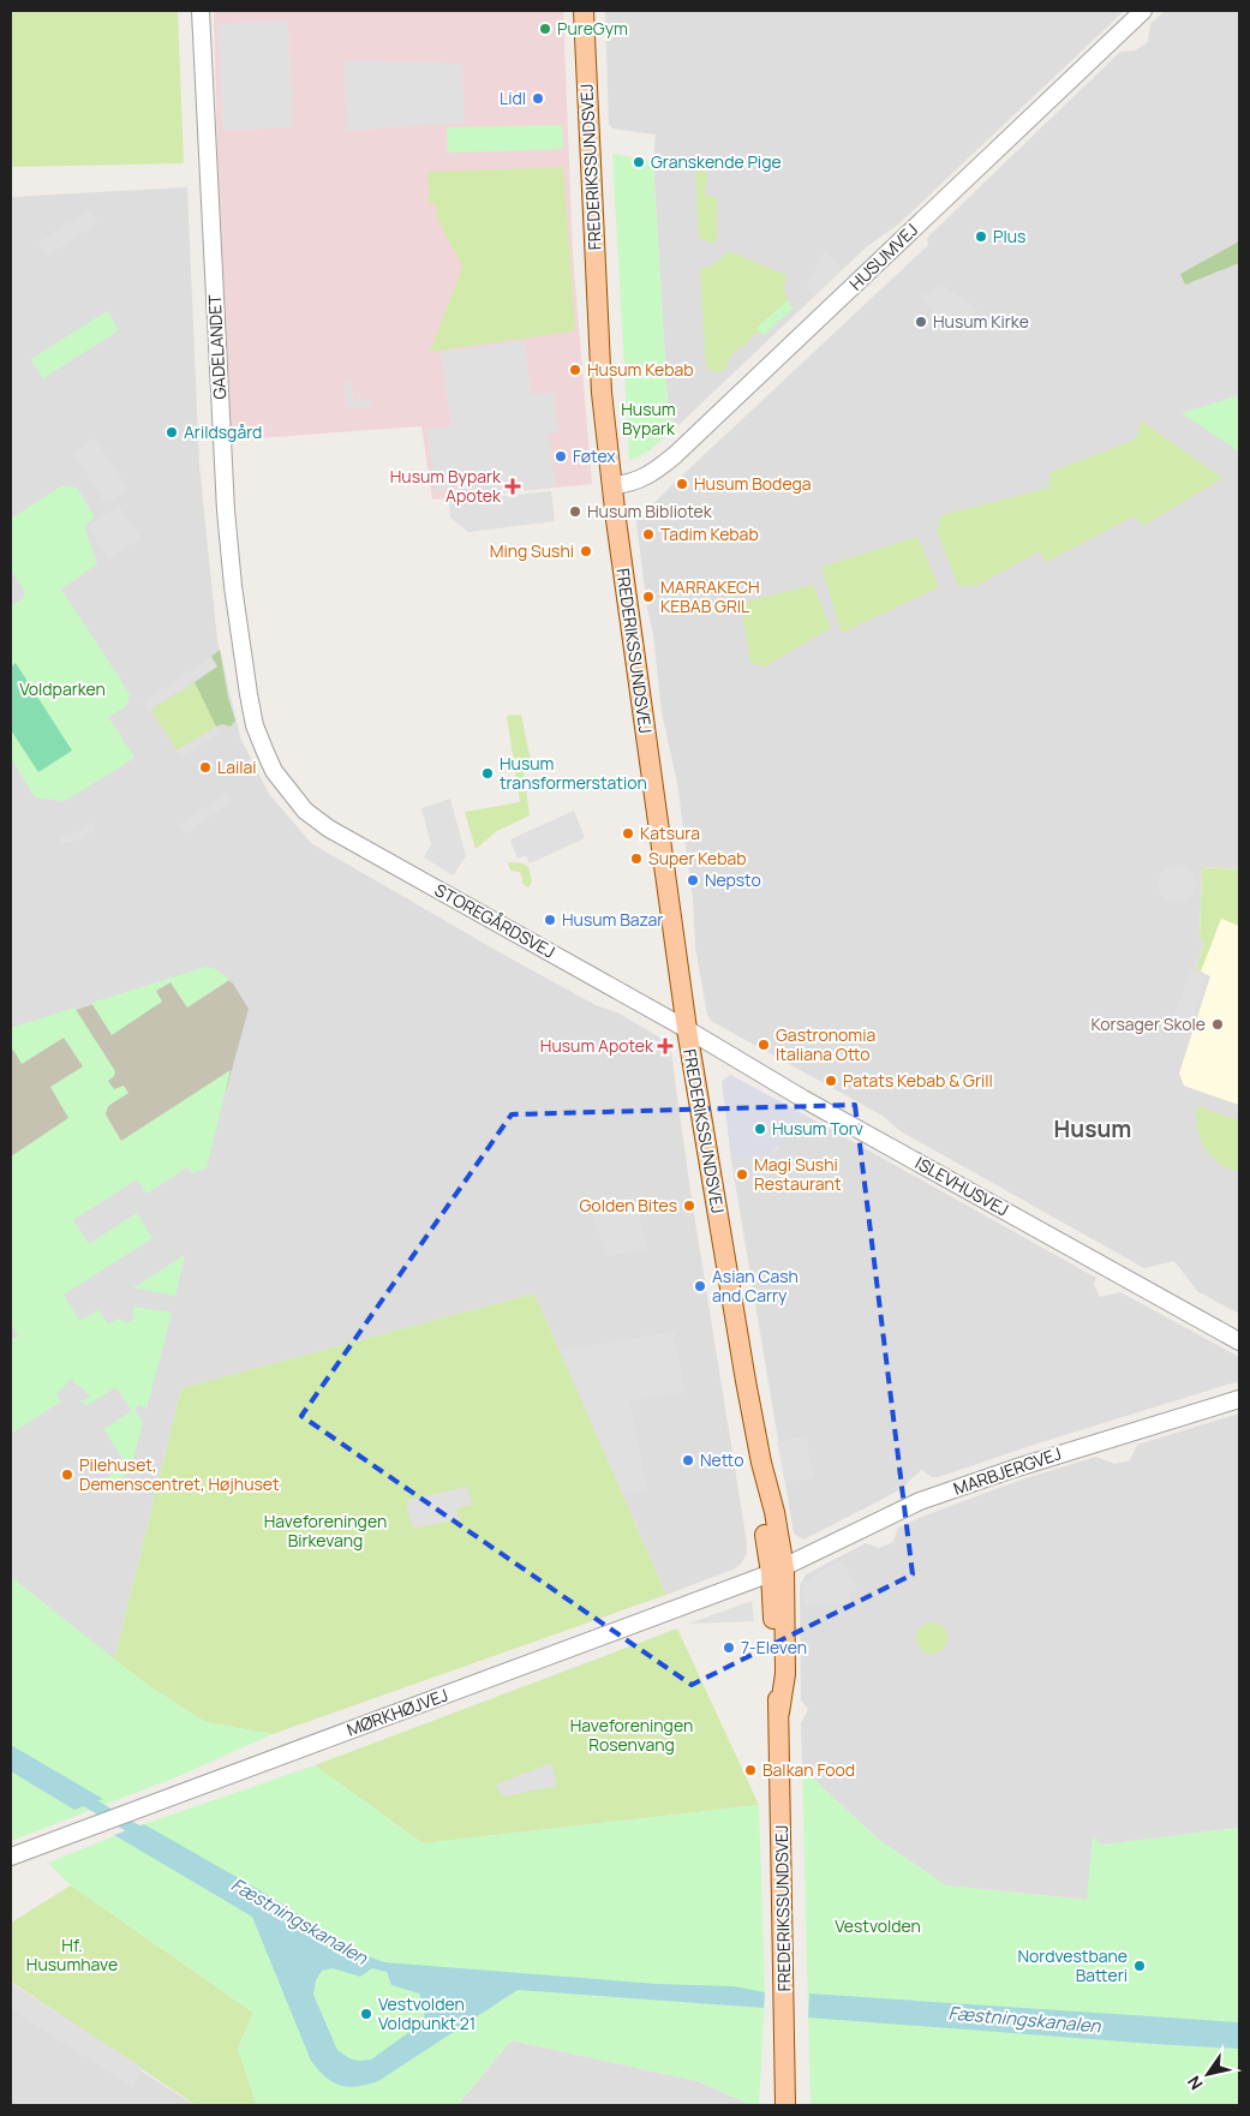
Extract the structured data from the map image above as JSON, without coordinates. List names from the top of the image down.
{
  "streets": {
    "main road": ["FREDERIKSSUNDSVEJ"],
    "street": [
      "HUSUMVEJ",
      "GADELANDET",
      "STOREGÅRDSVEJ",
      "ISLEVHUSVEJ",
      "MARBJERGVEJ",
      "MØRKHØJVEJ"
    ]
  },
  "crossings": [
    ["FREDERIKSSUNDSVEJ", "HUSUMVEJ"],
    ["FREDERIKSSUNDSVEJ", "STOREGÅRDSVEJ"],
    ["FREDERIKSSUNDSVEJ", "ISLEVHUSVEJ"],
    ["FREDERIKSSUNDSVEJ", "MARBJERGVEJ"],
    ["FREDERIKSSUNDSVEJ", "MØRKHØJVEJ"],
    ["GADELANDET", "STOREGÅRDSVEJ"],
    ["STOREGÅRDSVEJ", "ISLEVHUSVEJ"],
    ["MARBJERGVEJ", "MØRKHØJVEJ"]
  ],
  "districts": ["Husum"],
  "water": ["Fæstningskanalen"],
  "parks": [
    "Husum Bypark",
    "Voldparken",
    "Haveforeningen Birkevang",
    "Haveforeningen Rosenvang",
    "Vestvolden",
    "Hf. Husumhave"
  ],
  "places": {
    "other": [
      "PureGym",
      "Lidl",
      "Granskende Pige",
      "Plus",
      "Husum Kirke",
      "Husum Kebab",
      "Arildsgård",
      "Føtex",
      "Husum Bodega",
      "Husum Bibliotek",
      "Tadim Kebab",
      "Ming Sushi",
      "MARRAKECH KEBAB GRIL",
      "Lailai",
      "Husum transformerstation",
      "Katsura",
      "Super Kebab",
      "Nepsto",
      "Husum Bazar",
      "Korsager Skole",
      "Gastronomia Italiana Otto",
      "Patats Kebab & Grill",
      "Husum Torv",
      "Magi Sushi Restaurant",
      "Golden Bites",
      "Asian Cash and Carry",
      "Netto",
      "Pilehuset, Demenscentret, Højhuset",
      "7-Eleven",
      "Balkan Food",
      "Nordvestbane Batteri",
      "Vestvolden Voldpunkt 21"
    ],
    "health": ["Husum Bypark Apotek", "Husum Apotek"]
  },
  "north": "bottom left"
}
